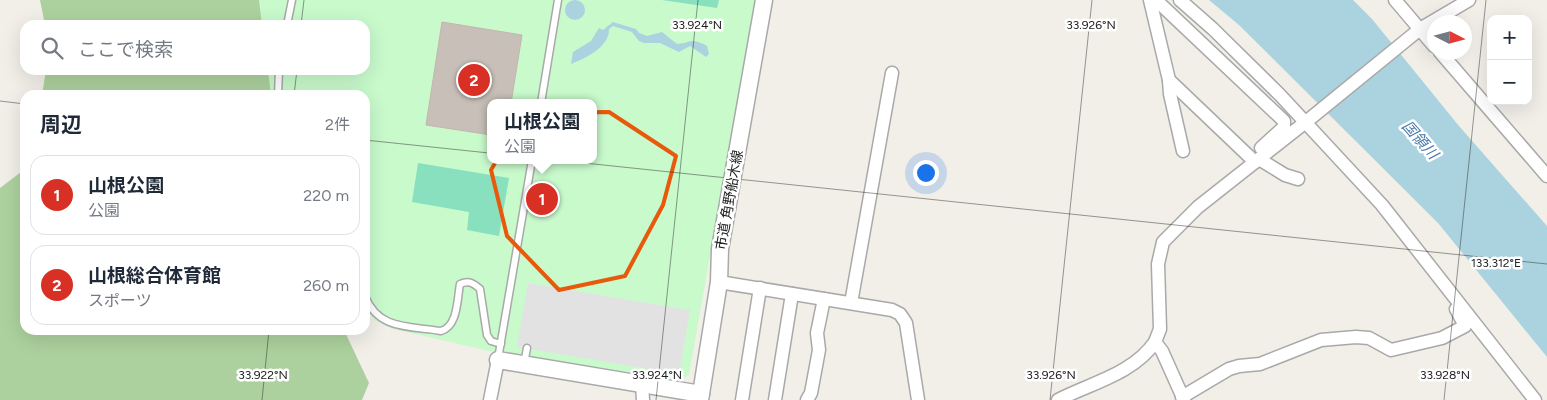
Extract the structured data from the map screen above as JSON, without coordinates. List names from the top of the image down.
{
  "streets": {
    "street": ["市道 角野船木線"]
  },
  "water": ["国領川"],
  "north": "right",
  "page": {
    "map_buttons": ["+", "−"],
    "search": "ここで検索",
    "pins": ["2", "1"],
    "heading": ["周辺", "2件"],
    "popup": ["山根公園", "公園"],
    "list": [
      {
        "mark": "1",
        "name": "山根公園",
        "note": "公園",
        "value": "220 m"
      },
      {
        "mark": "2",
        "name": "山根総合体育館",
        "note": "スポーツ",
        "value": "260 m"
      }
    ]
  },
  "coordinates": [
    "33.924°N",
    "33.926°N",
    "133.312°E",
    "33.922°N",
    "33.928°N"
  ]
}
